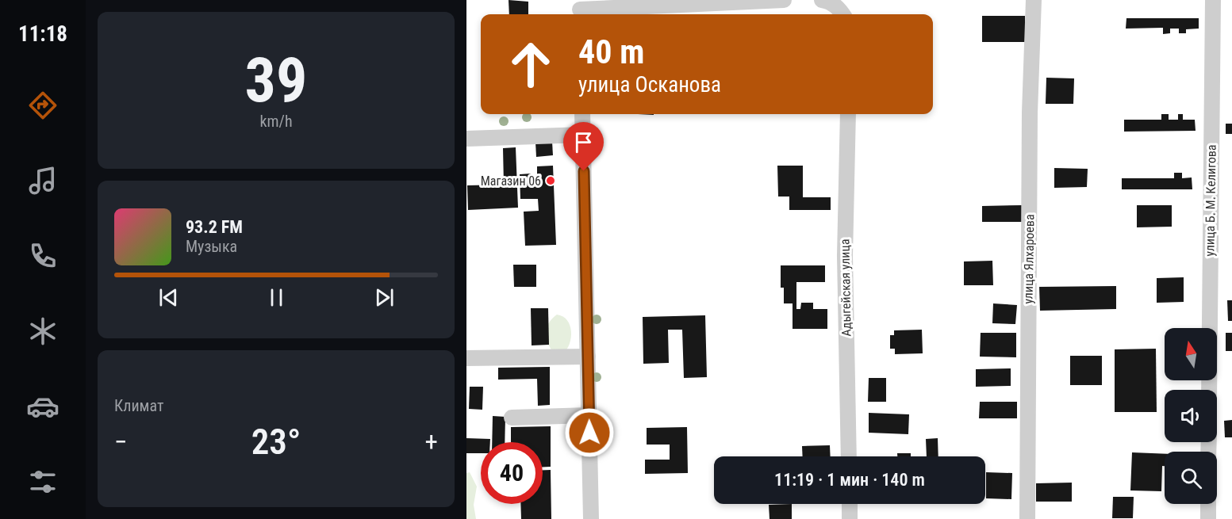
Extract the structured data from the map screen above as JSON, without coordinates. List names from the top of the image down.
{
  "streets": {
    "street": ["улица Б. М. Келигова", "улица Ялхароева", "Адыгейская улица"]
  },
  "places": ["Магазин 06"],
  "north": "top",
  "page": {
    "tabs": "11:18",
    "tile": [
      ["39", "km/h"],
      "Климат"
    ],
    "turn": ["40 m", "улица Осканова"],
    "song": ["93.2 FM", "Музыка"],
    "heat": ["−", "23°", "+"],
    "limit": "40",
    "trip": "11:19 · 1 мин · 140 m"
  }
}
